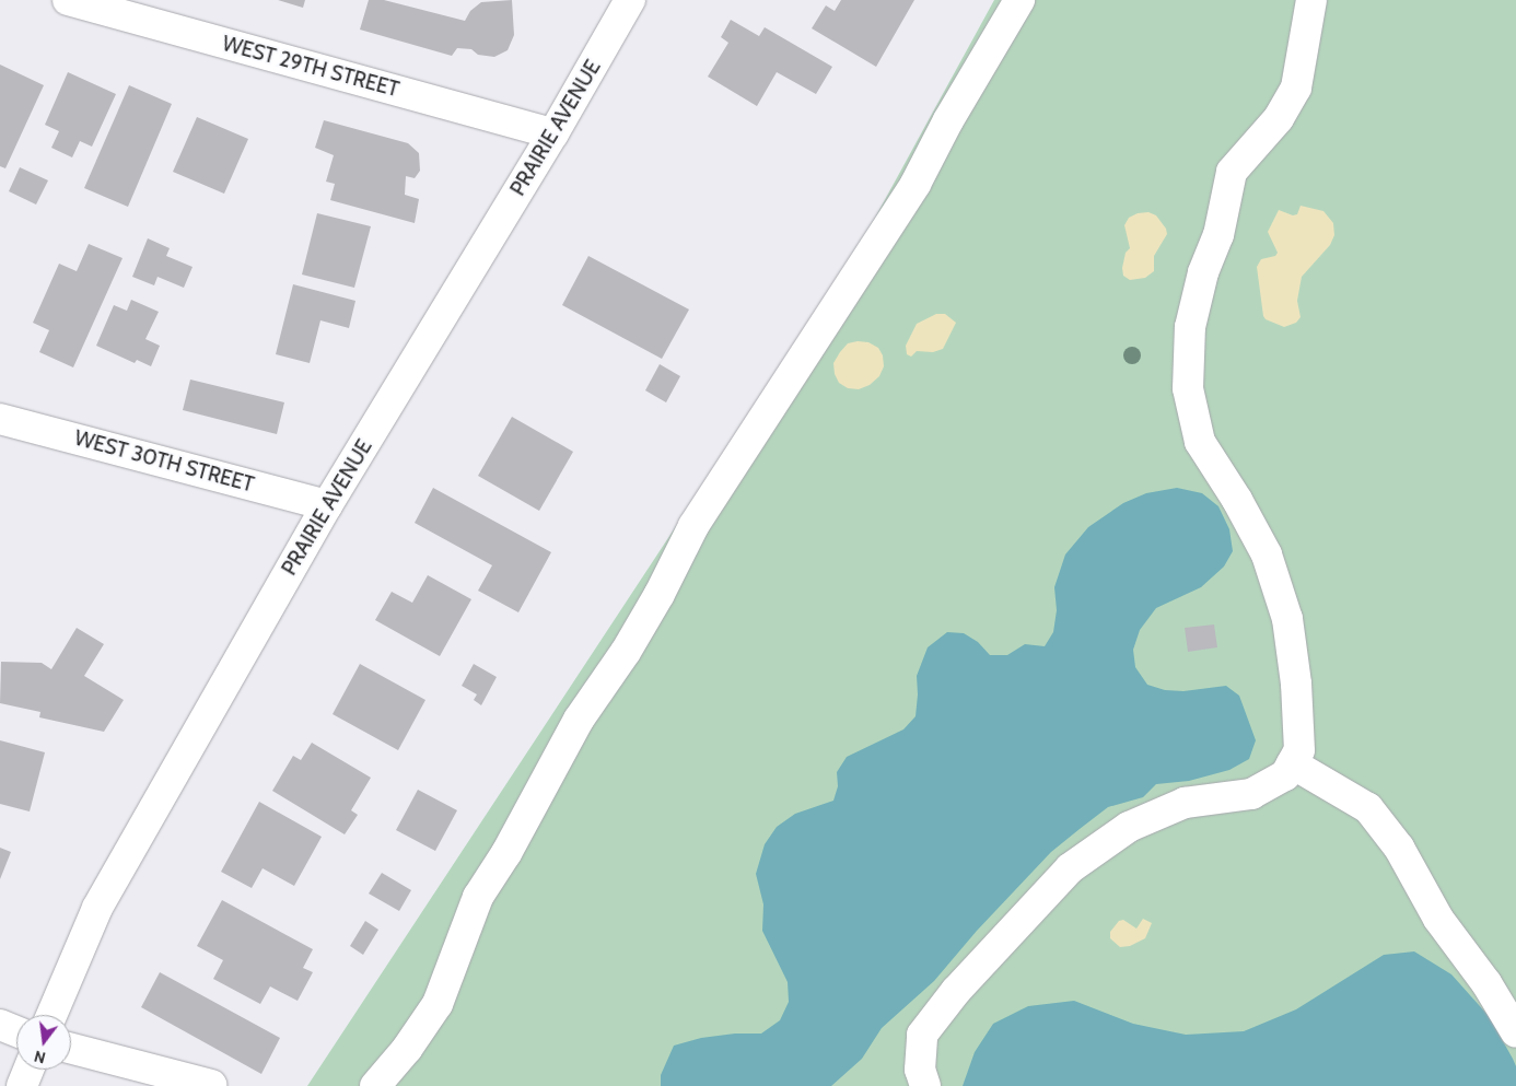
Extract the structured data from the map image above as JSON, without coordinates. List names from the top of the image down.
{
  "streets": {
    "street": ["WEST 29TH STREET", "PRAIRIE AVENUE", "WEST 30TH STREET"]
  },
  "crossings": [
    ["WEST 29TH STREET", "PRAIRIE AVENUE"],
    ["PRAIRIE AVENUE", "WEST 30TH STREET"]
  ],
  "north": "bottom"
}
